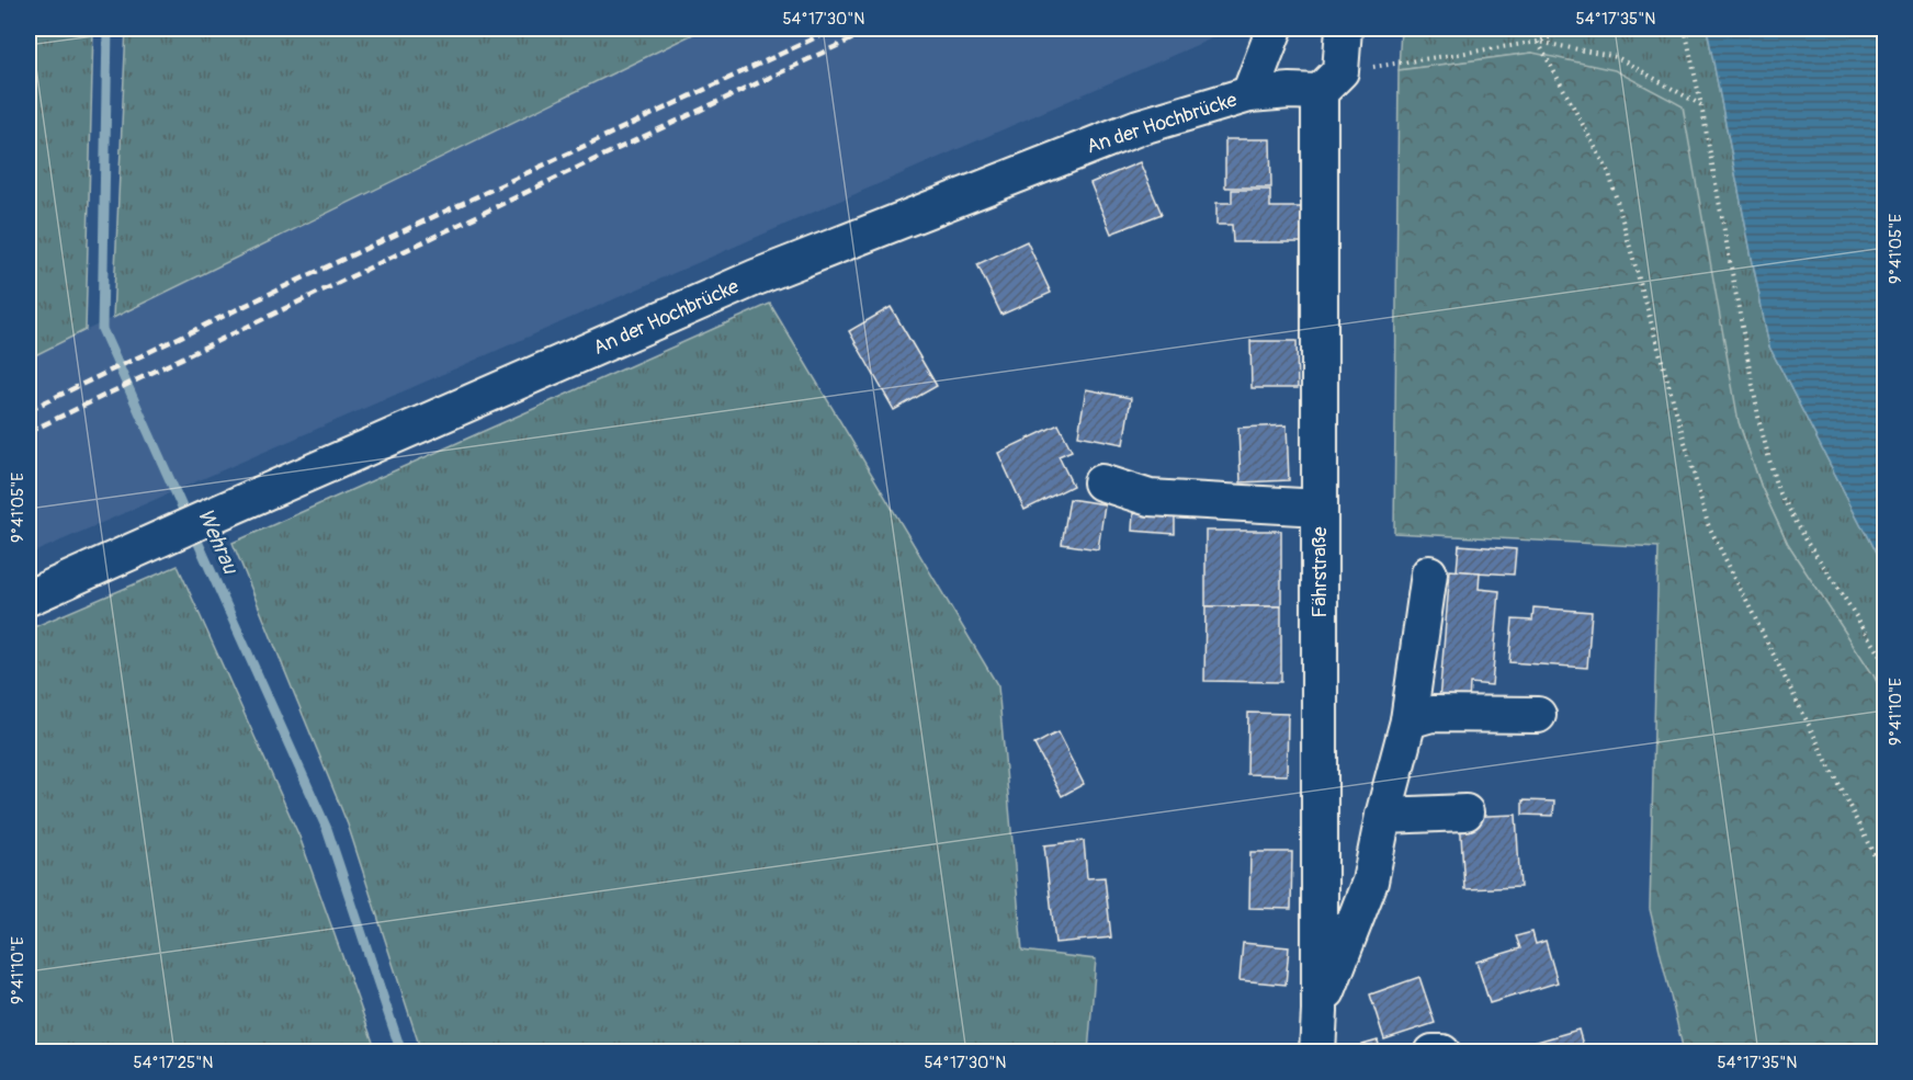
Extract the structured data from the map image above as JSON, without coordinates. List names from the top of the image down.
{
  "streets": {
    "street": ["An der Hochbrücke", "Fährstraße"]
  },
  "water": ["Wehrau"],
  "coordinates": [
    "54°17'30\"N",
    "54°17'35\"N",
    "9°41'05\"E",
    "9°41'10\"E",
    "54°17'25\"N"
  ]
}
